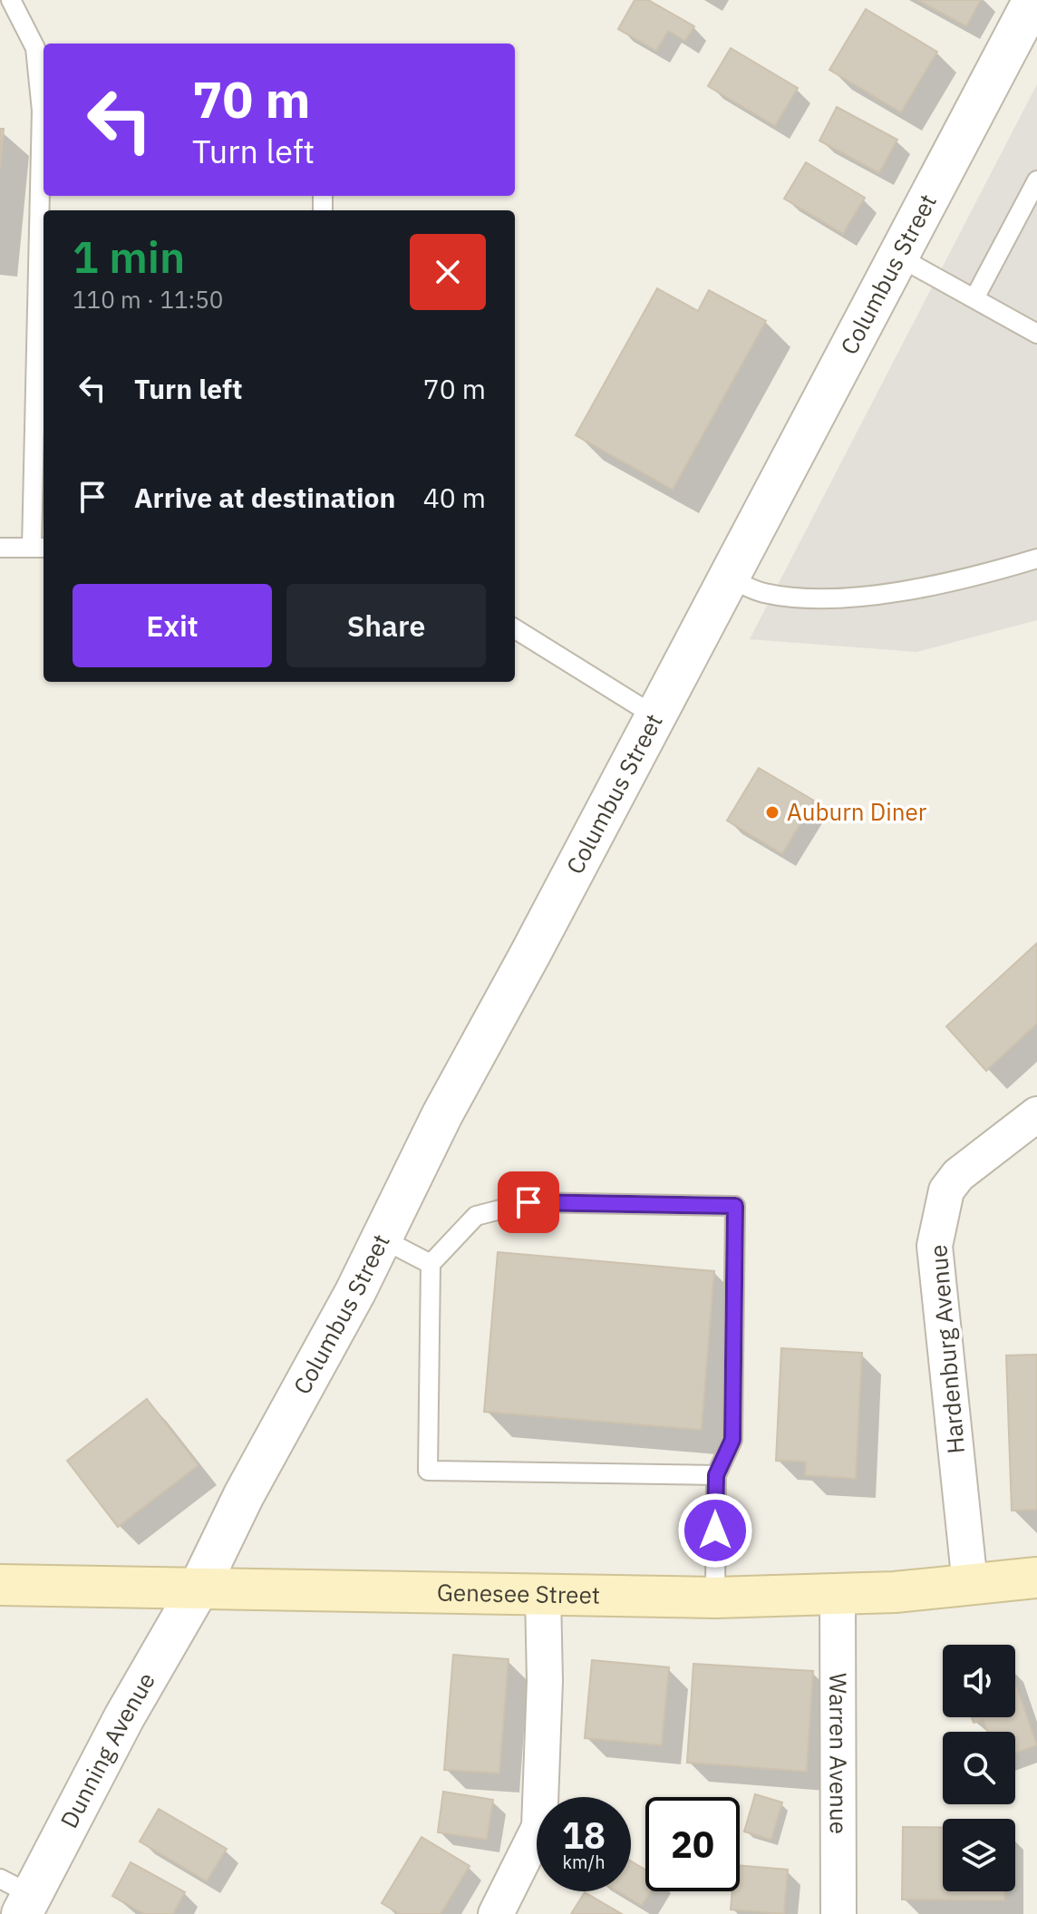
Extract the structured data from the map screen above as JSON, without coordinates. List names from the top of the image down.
{
  "streets": {
    "main road": ["Genesee Street"],
    "street": [
      "Columbus Street",
      "Hardenburg Avenue",
      "Dunning Avenue",
      "Warren Avenue"
    ]
  },
  "crossings": [
    ["Columbus Street", "Genesee Street"],
    ["Columbus Street", "Dunning Avenue"],
    ["Hardenburg Avenue", "Genesee Street"],
    ["Genesee Street", "Dunning Avenue"],
    ["Genesee Street", "Warren Avenue"]
  ],
  "places": ["Auburn Diner"],
  "page": {
    "turn": ["70 m", "Turn left"],
    "heading": ["1 min", "110 m · 11:50"],
    "list": [
      {
        "name": "Turn left",
        "value": "70 m"
      },
      {
        "name": "Arrive at destination",
        "value": "40 m"
      }
    ],
    "buttons": ["Exit", "Share"],
    "speed": "18 km/h",
    "limit": "20"
  }
}
